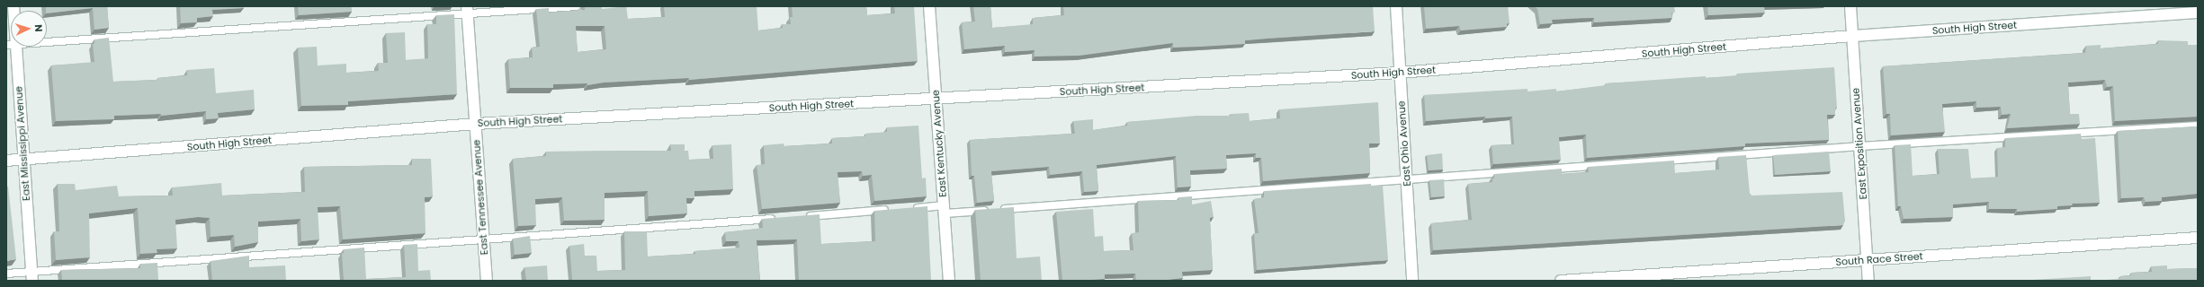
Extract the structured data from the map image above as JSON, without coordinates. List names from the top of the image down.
{
  "streets": {
    "street": [
      "South High Street",
      "East Mississippi Avenue",
      "East Kentucky Avenue",
      "East Ohio Avenue",
      "East Exposition Avenue",
      "East Tennessee Avenue",
      "South Race Street"
    ]
  },
  "crossings": [
    ["South High Street", "East Mississippi Avenue"],
    ["South High Street", "East Kentucky Avenue"],
    ["South High Street", "East Ohio Avenue"],
    ["South High Street", "East Exposition Avenue"],
    ["South High Street", "East Tennessee Avenue"],
    ["East Exposition Avenue", "South Race Street"]
  ],
  "north": "right"
}
